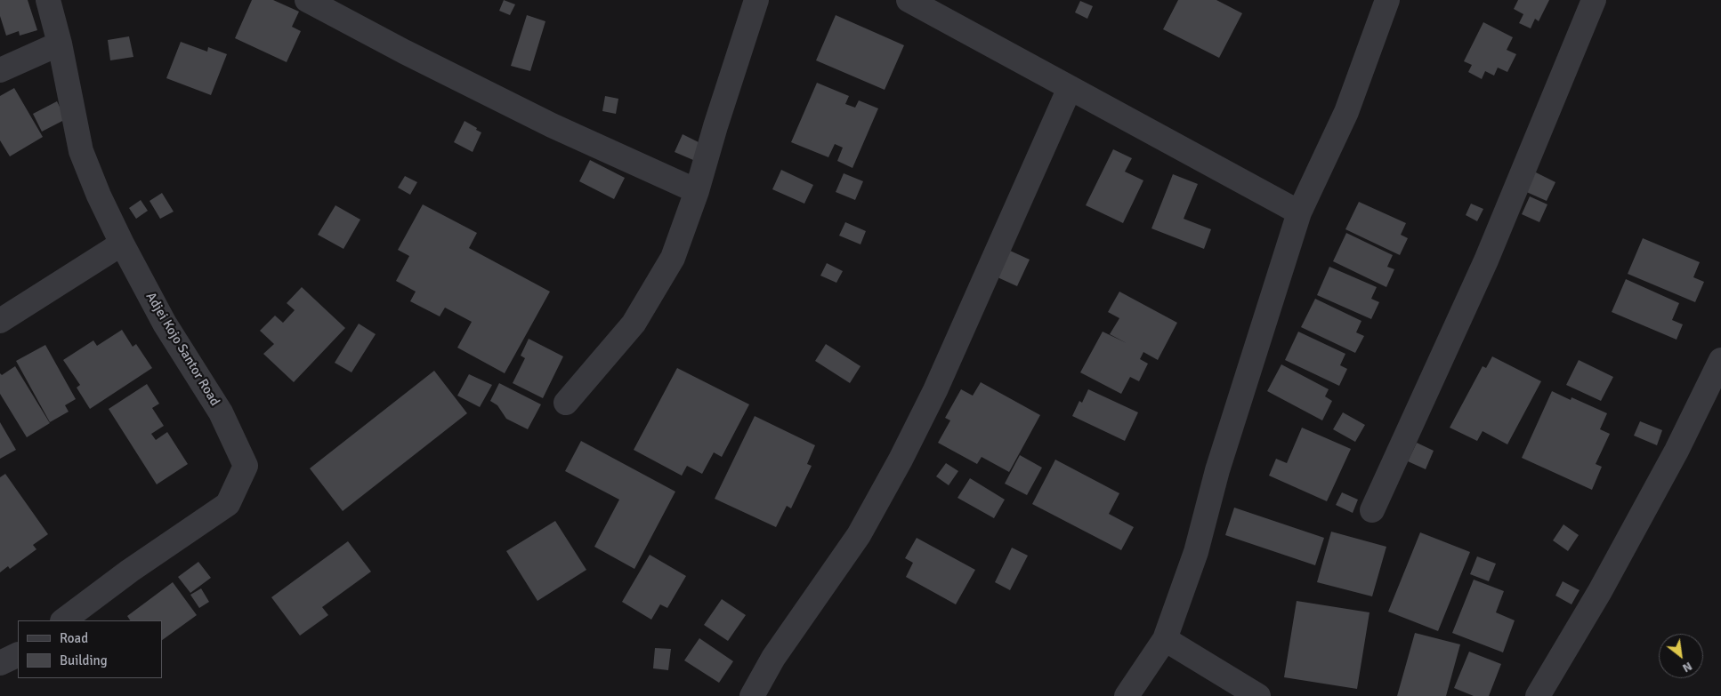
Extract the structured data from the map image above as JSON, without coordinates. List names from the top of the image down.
{
  "streets": {
    "street": ["Adjei Kojo Santor Road"]
  },
  "legend": ["Road", "Building"],
  "north": "bottom right"
}
